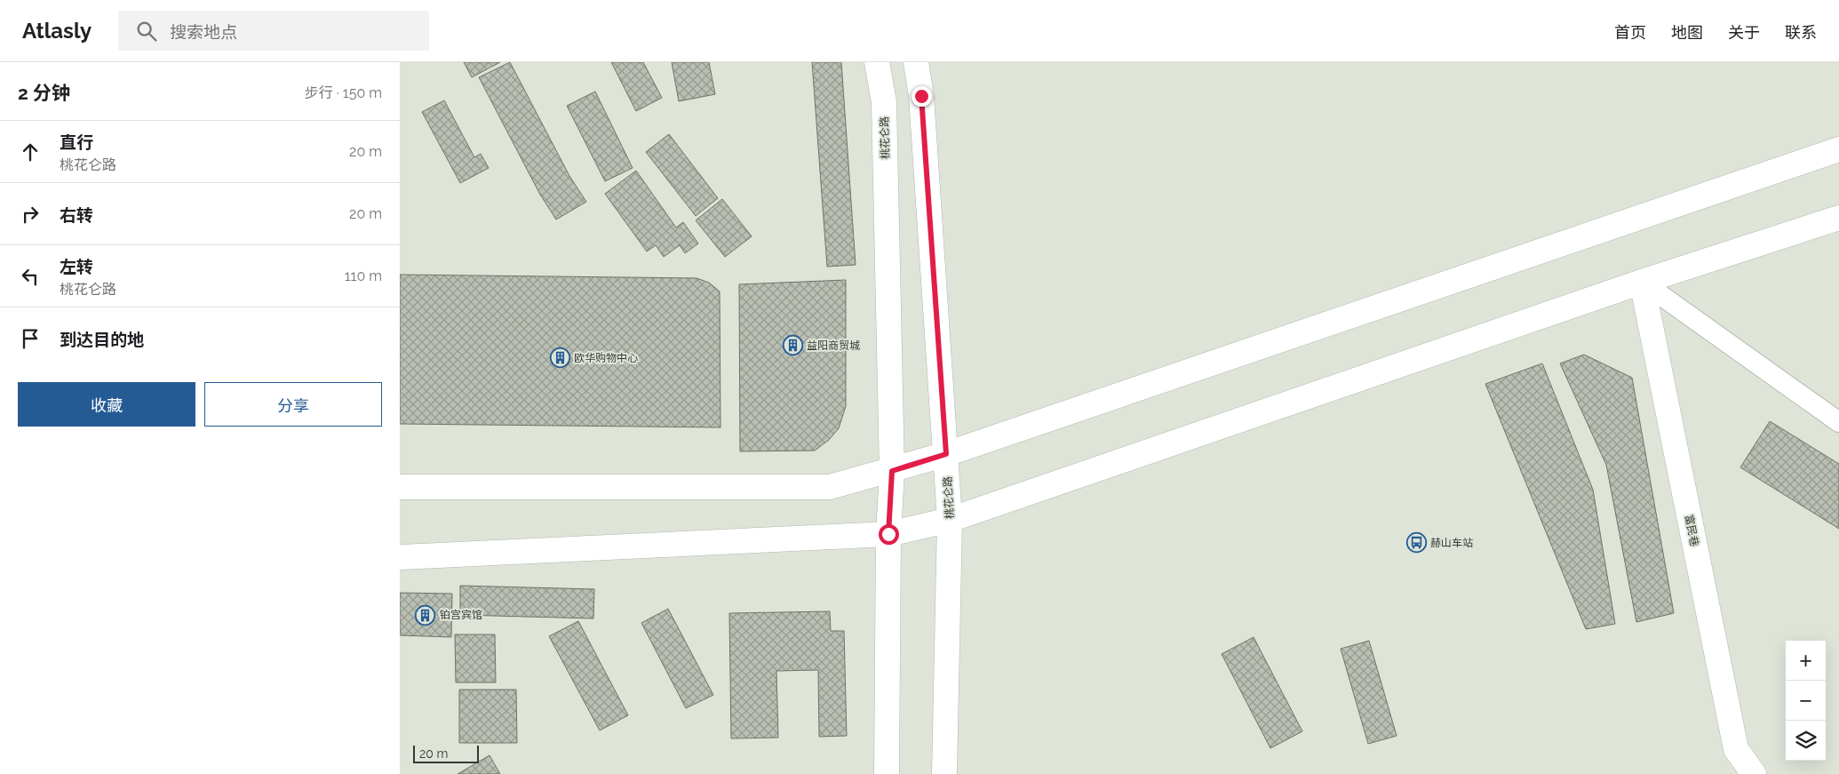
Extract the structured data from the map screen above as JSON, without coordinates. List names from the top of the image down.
{
  "streets": {
    "main road": ["桃花仑路", "富民巷"]
  },
  "places": {
    "building": ["益阳商贸城", "欧华购物中心", "铂宫宾馆"],
    "bus stop": ["赫山车站"]
  },
  "scale_bar": "20 m",
  "page": {
    "header": "Atlasly",
    "search": "搜索地点",
    "nav": [
      "首页",
      "地图",
      "关于",
      "联系"
    ],
    "heading": ["2 分钟", "步行 · 150 m"],
    "list": [
      ["直行", "桃花仑路", "20 m"],
      ["右转", "20 m"],
      ["左转", "桃花仑路", "110 m"],
      "到达目的地"
    ],
    "buttons": ["收藏", "分享"],
    "map_buttons": ["+", "−"],
    "scale": "20 m"
  }
}
